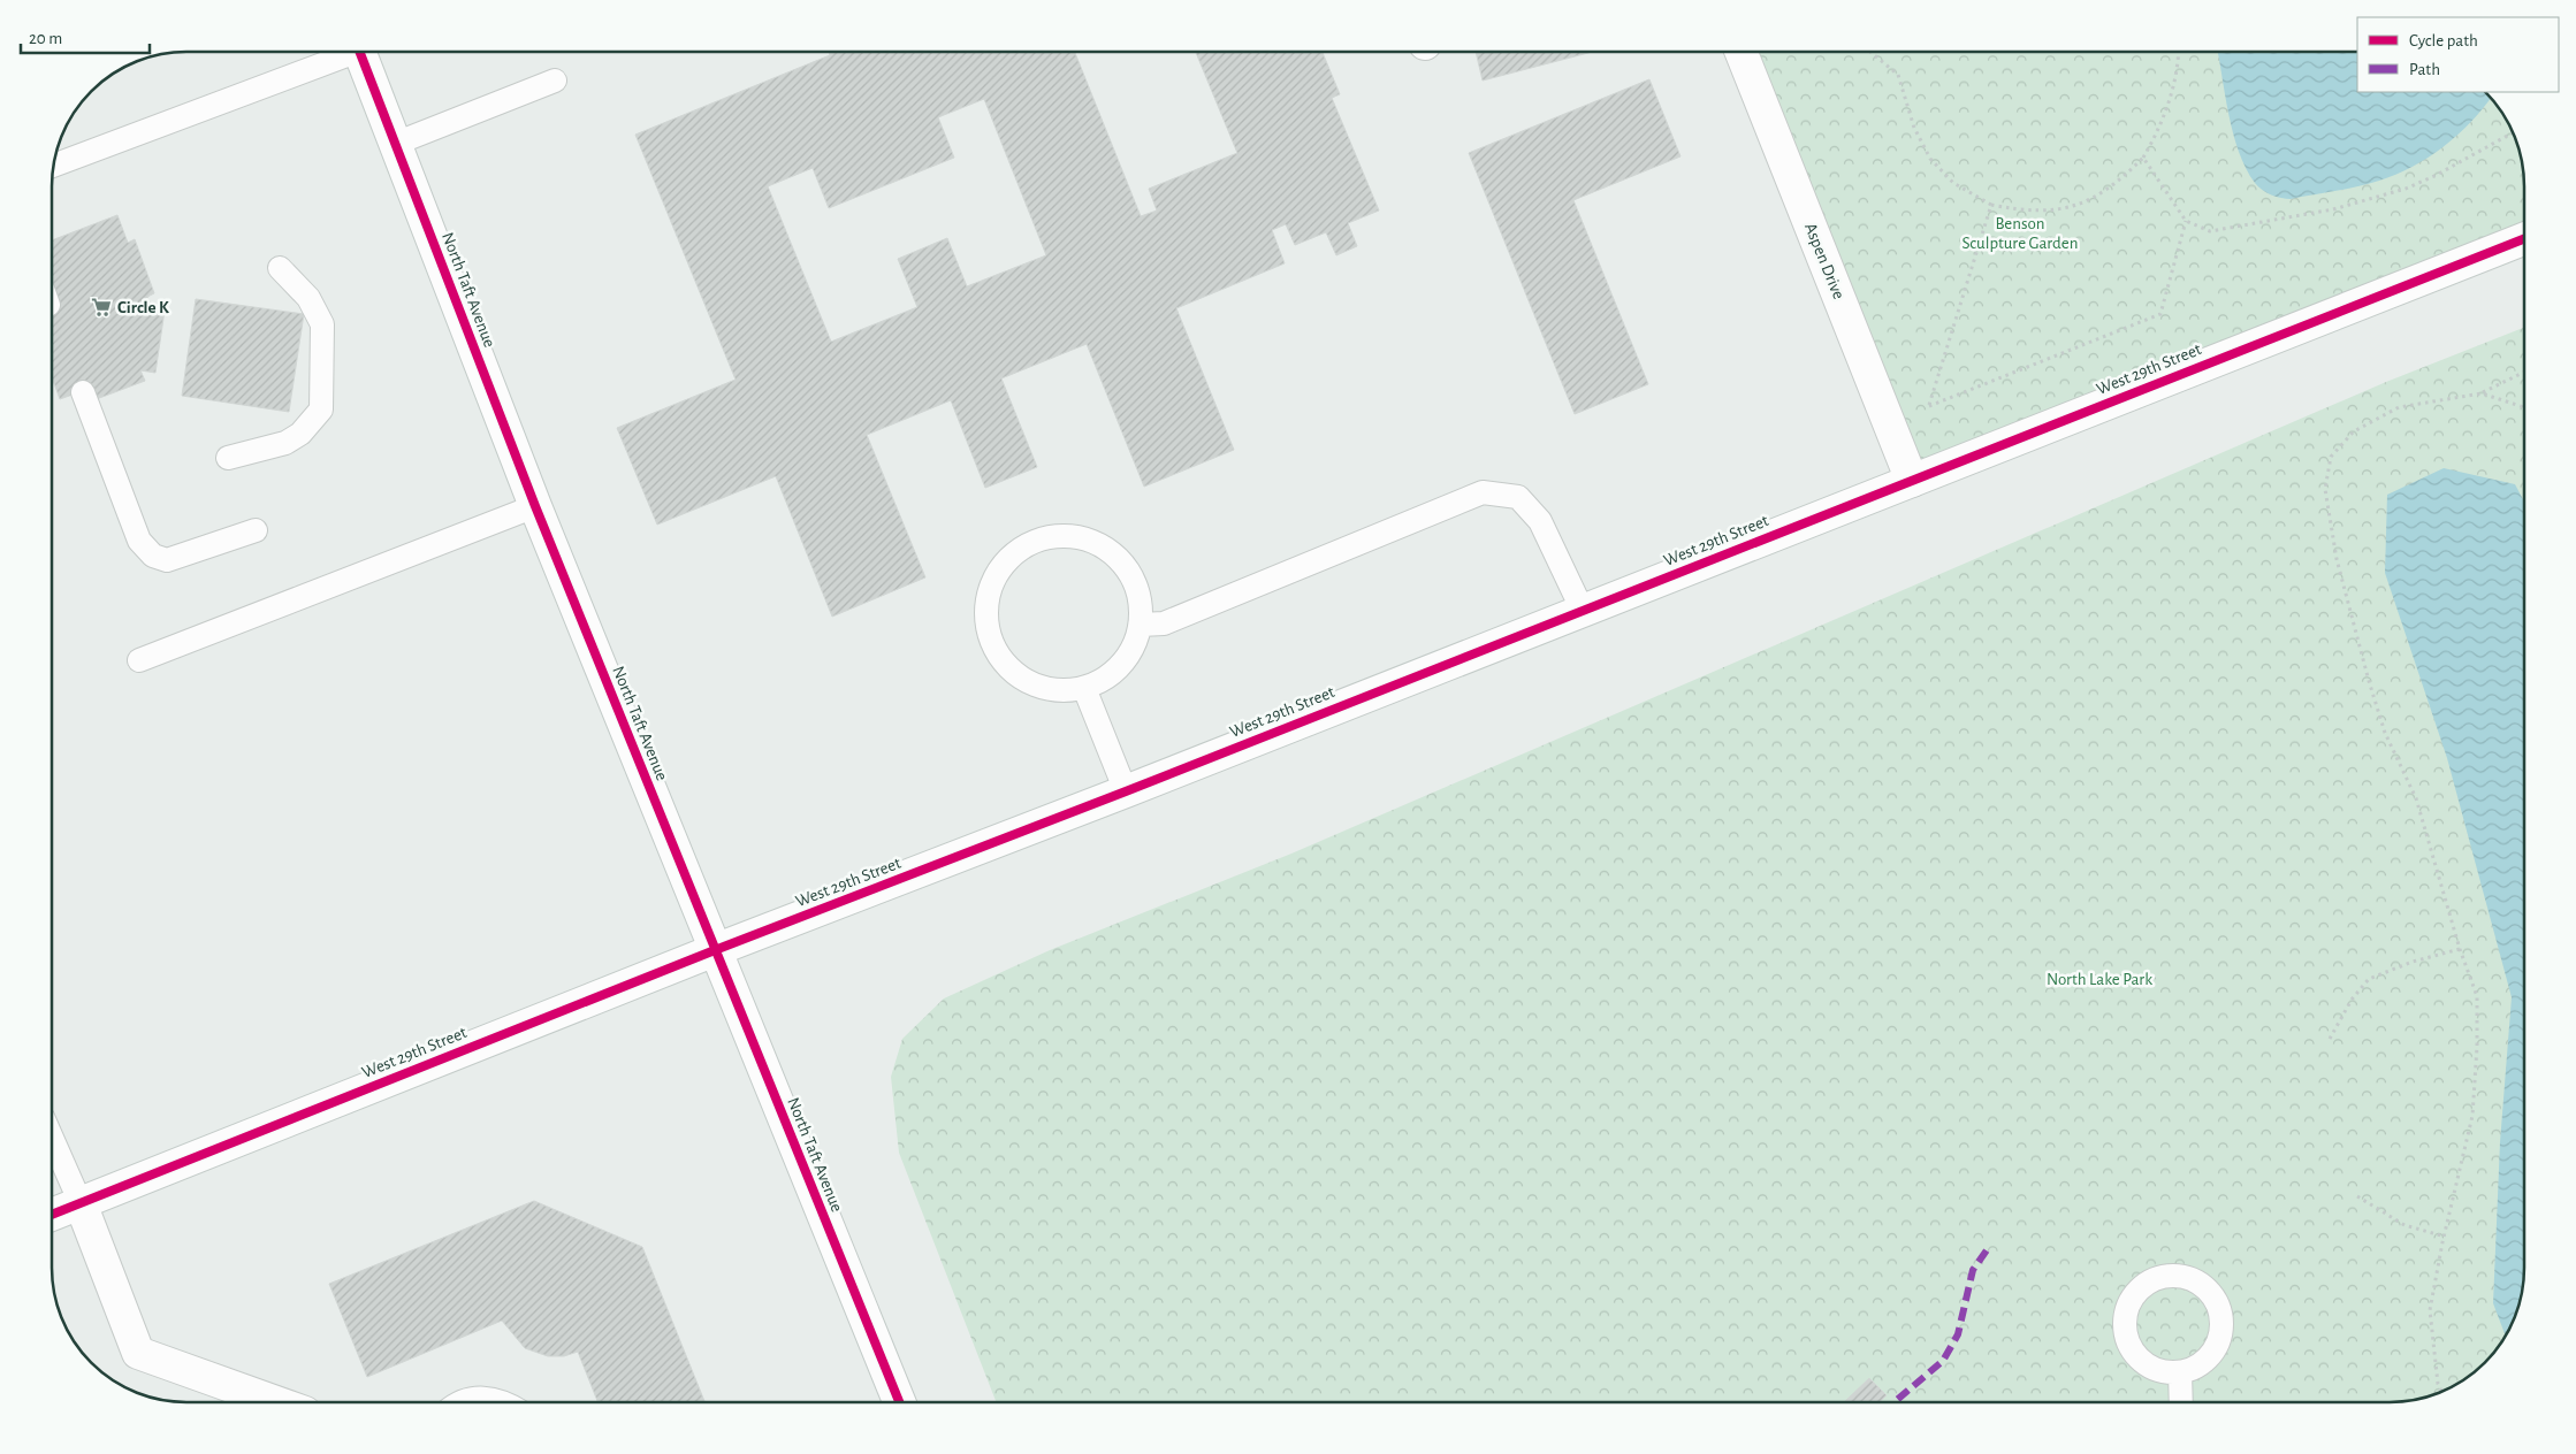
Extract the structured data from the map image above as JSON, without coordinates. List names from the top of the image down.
{
  "streets": {
    "main road": ["Aspen Drive", "North Taft Avenue", "West 29th Street"]
  },
  "crossings": [
    ["Aspen Drive", "West 29th Street"],
    ["North Taft Avenue", "West 29th Street"]
  ],
  "parks": ["Benson Sculpture Garden", "North Lake Park"],
  "places": {
    "supermarket": ["Circle K"]
  },
  "legend": ["Cycle path", "Path"],
  "scale_bar": "20 m"
}
